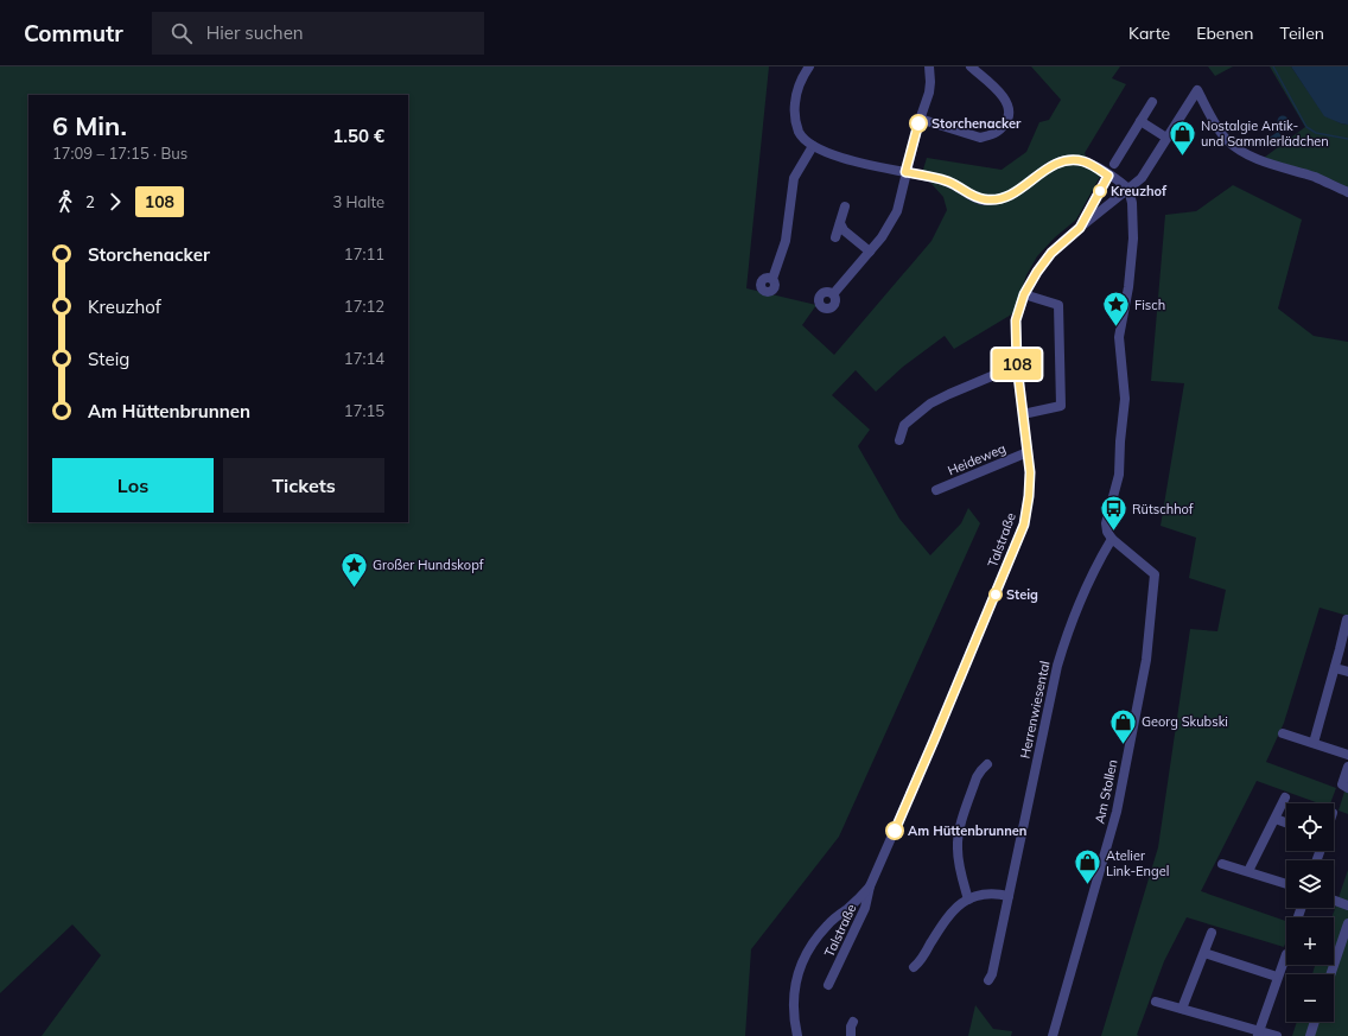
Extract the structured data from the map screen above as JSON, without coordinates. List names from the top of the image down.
{
  "streets": {
    "street": [
      "Heideweg",
      "Talstraße",
      "Herrenwiesental",
      "Am Stollen"
    ]
  },
  "crossings": [
    ["Heideweg", "Talstraße"],
    ["Herrenwiesental", "Am Stollen"]
  ],
  "places": {
    "other": [
      "Storchenacker",
      "Kreuzhof",
      "Steig",
      "Am Hüttenbrunnen"
    ],
    "shop": ["Nostalgie Antik- und Sammlerlädchen", "Georg Skubski", "Atelier Link-Engel"],
    "place": ["Fisch", "Großer Hundskopf"],
    "bus stop": ["Rütschhof"]
  },
  "lines": ["bus line 108"],
  "page": {
    "header": "Commutr",
    "search": "Hier suchen",
    "nav": ["Karte", "Ebenen", "Teilen"],
    "on_map": "108",
    "heading": ["6 Min.", "17:09 – 17:15 · Bus", "1.50 €"],
    "legs": ["2", "108", "3 Halte"],
    "list": [
      {
        "name": "Storchenacker",
        "value": "17:11"
      },
      {
        "name": "Kreuzhof",
        "value": "17:12"
      },
      {
        "name": "Steig",
        "value": "17:14"
      },
      {
        "name": "Am Hüttenbrunnen",
        "value": "17:15"
      }
    ],
    "buttons": ["Los", "Tickets"],
    "map_buttons": ["+", "−"]
  }
}
